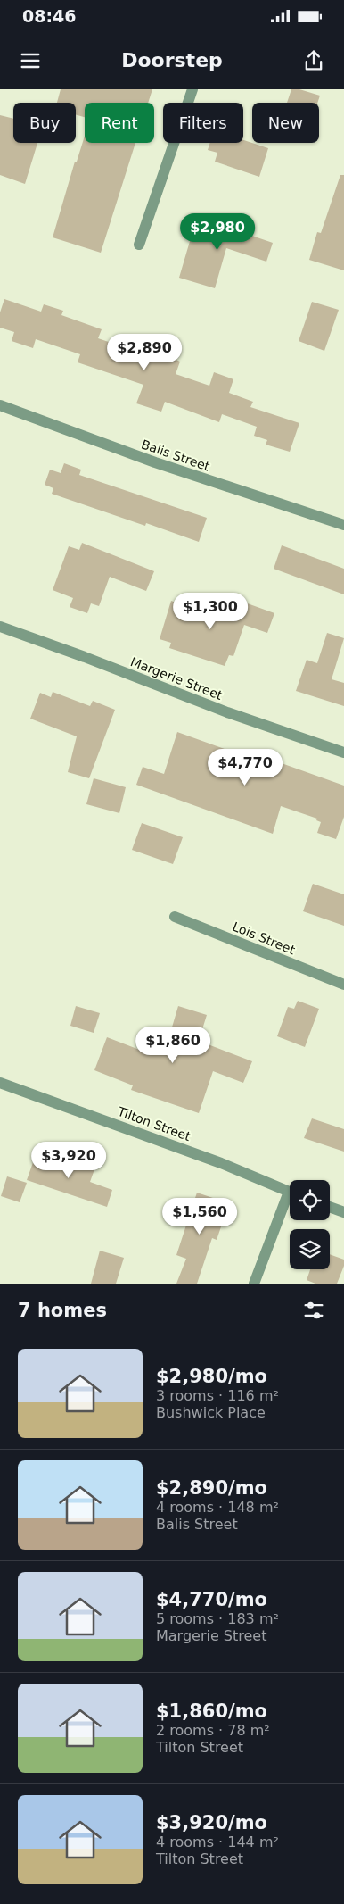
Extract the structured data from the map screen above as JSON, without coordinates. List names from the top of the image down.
{
  "streets": {
    "street": [
      "Balis Street",
      "Margerie Street",
      "Lois Street",
      "Tilton Street"
    ]
  },
  "page": {
    "status": "08:46",
    "header": "Doorstep",
    "chip": [
      "Buy",
      "Rent",
      "Filters",
      "New"
    ],
    "price": [
      "$2,980",
      "$2,890",
      "$1,300",
      "$4,770",
      "$1,860",
      "$3,920",
      "$1,560"
    ],
    "heading": "7 homes",
    "list": [
      {
        "name": "$2,980/mo",
        "note": "3 rooms · 116 m² · Bushwick Place"
      },
      {
        "name": "$2,890/mo",
        "note": "4 rooms · 148 m² · Balis Street"
      },
      {
        "name": "$4,770/mo",
        "note": "5 rooms · 183 m² · Margerie Street"
      },
      {
        "name": "$1,860/mo",
        "note": "2 rooms · 78 m² · Tilton Street"
      },
      {
        "name": "$3,920/mo",
        "note": "4 rooms · 144 m² · Tilton Street"
      }
    ]
  }
}
